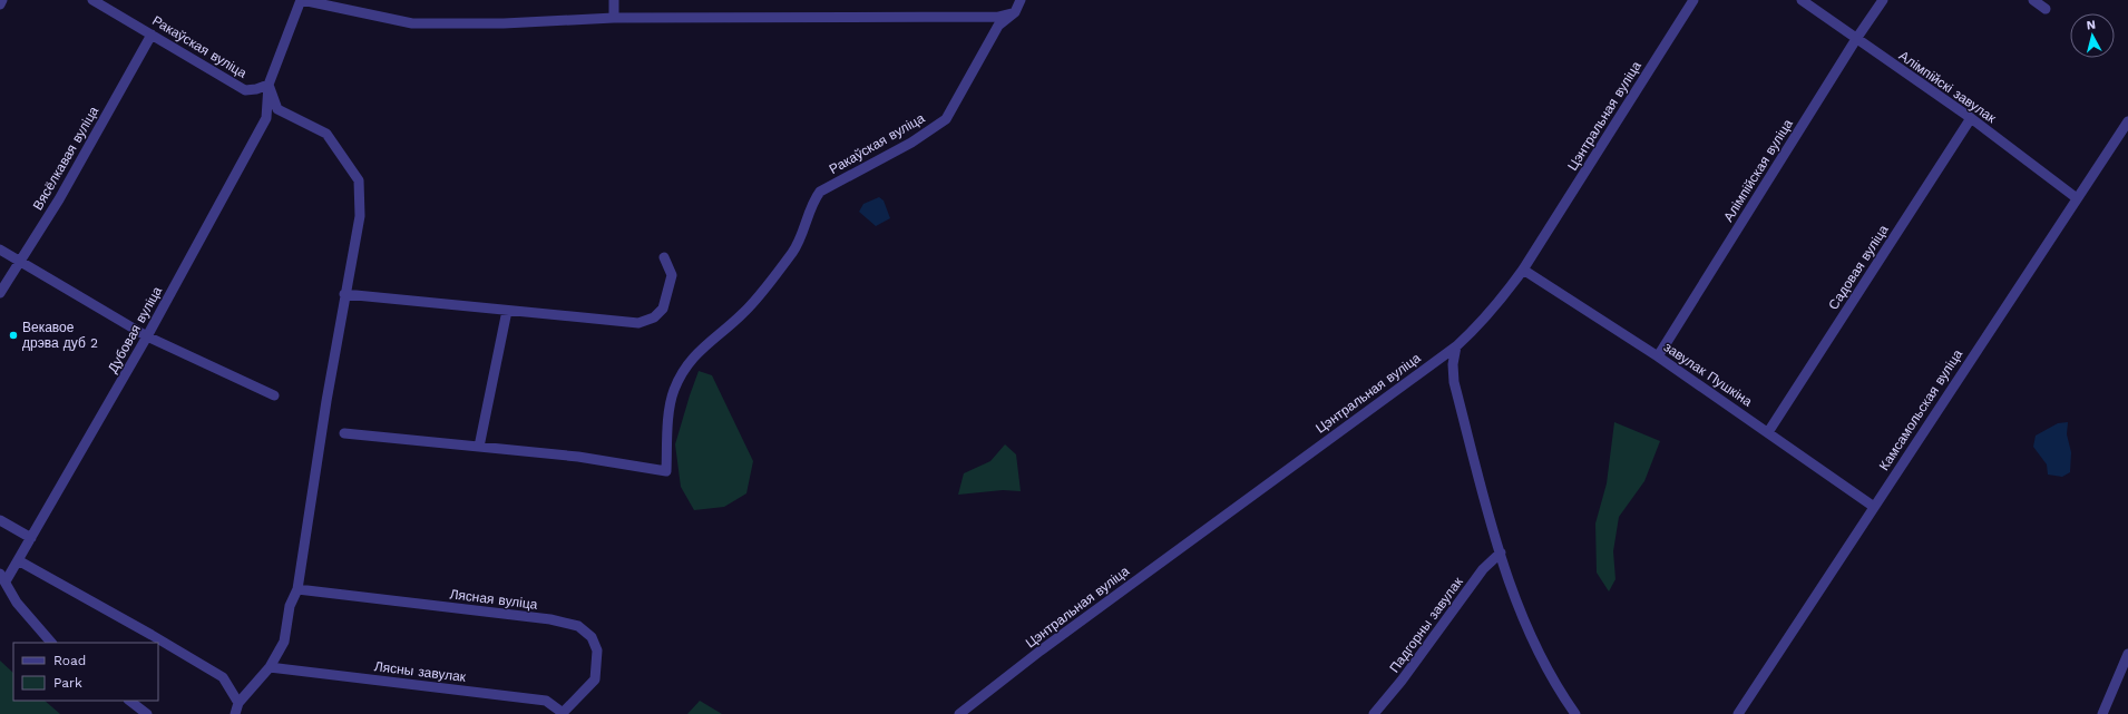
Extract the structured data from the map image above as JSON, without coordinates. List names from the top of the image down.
{
  "streets": {
    "street": [
      "Ракаўская вуліца",
      "Алімпійскі завулак",
      "Цэнтральная вуліца",
      "Вясёлкавая вуліца",
      "Алімпійская вуліца",
      "Садовая вуліца",
      "Дубовая вуліца",
      "завулак Пушкіна",
      "Камсамольская вуліца",
      "Лясная вуліца",
      "Падгорны завулак",
      "Лясны завулак"
    ]
  },
  "crossings": [
    ["Ракаўская вуліца", "Вясёлкавая вуліца"],
    ["Ракаўская вуліца", "Дубовая вуліца"],
    ["Алімпійскі завулак", "Алімпійская вуліца"],
    ["Алімпійскі завулак", "Садовая вуліца"],
    ["Алімпійскі завулак", "Камсамольская вуліца"],
    ["Цэнтральная вуліца", "завулак Пушкіна"],
    ["Алімпійская вуліца", "завулак Пушкіна"],
    ["Садовая вуліца", "завулак Пушкіна"],
    ["завулак Пушкіна", "Камсамольская вуліца"],
    ["Лясная вуліца", "Лясны завулак"]
  ],
  "places": ["Векавое дрэва дуб 2"],
  "legend": ["Road", "Park"],
  "north": "top"
}
